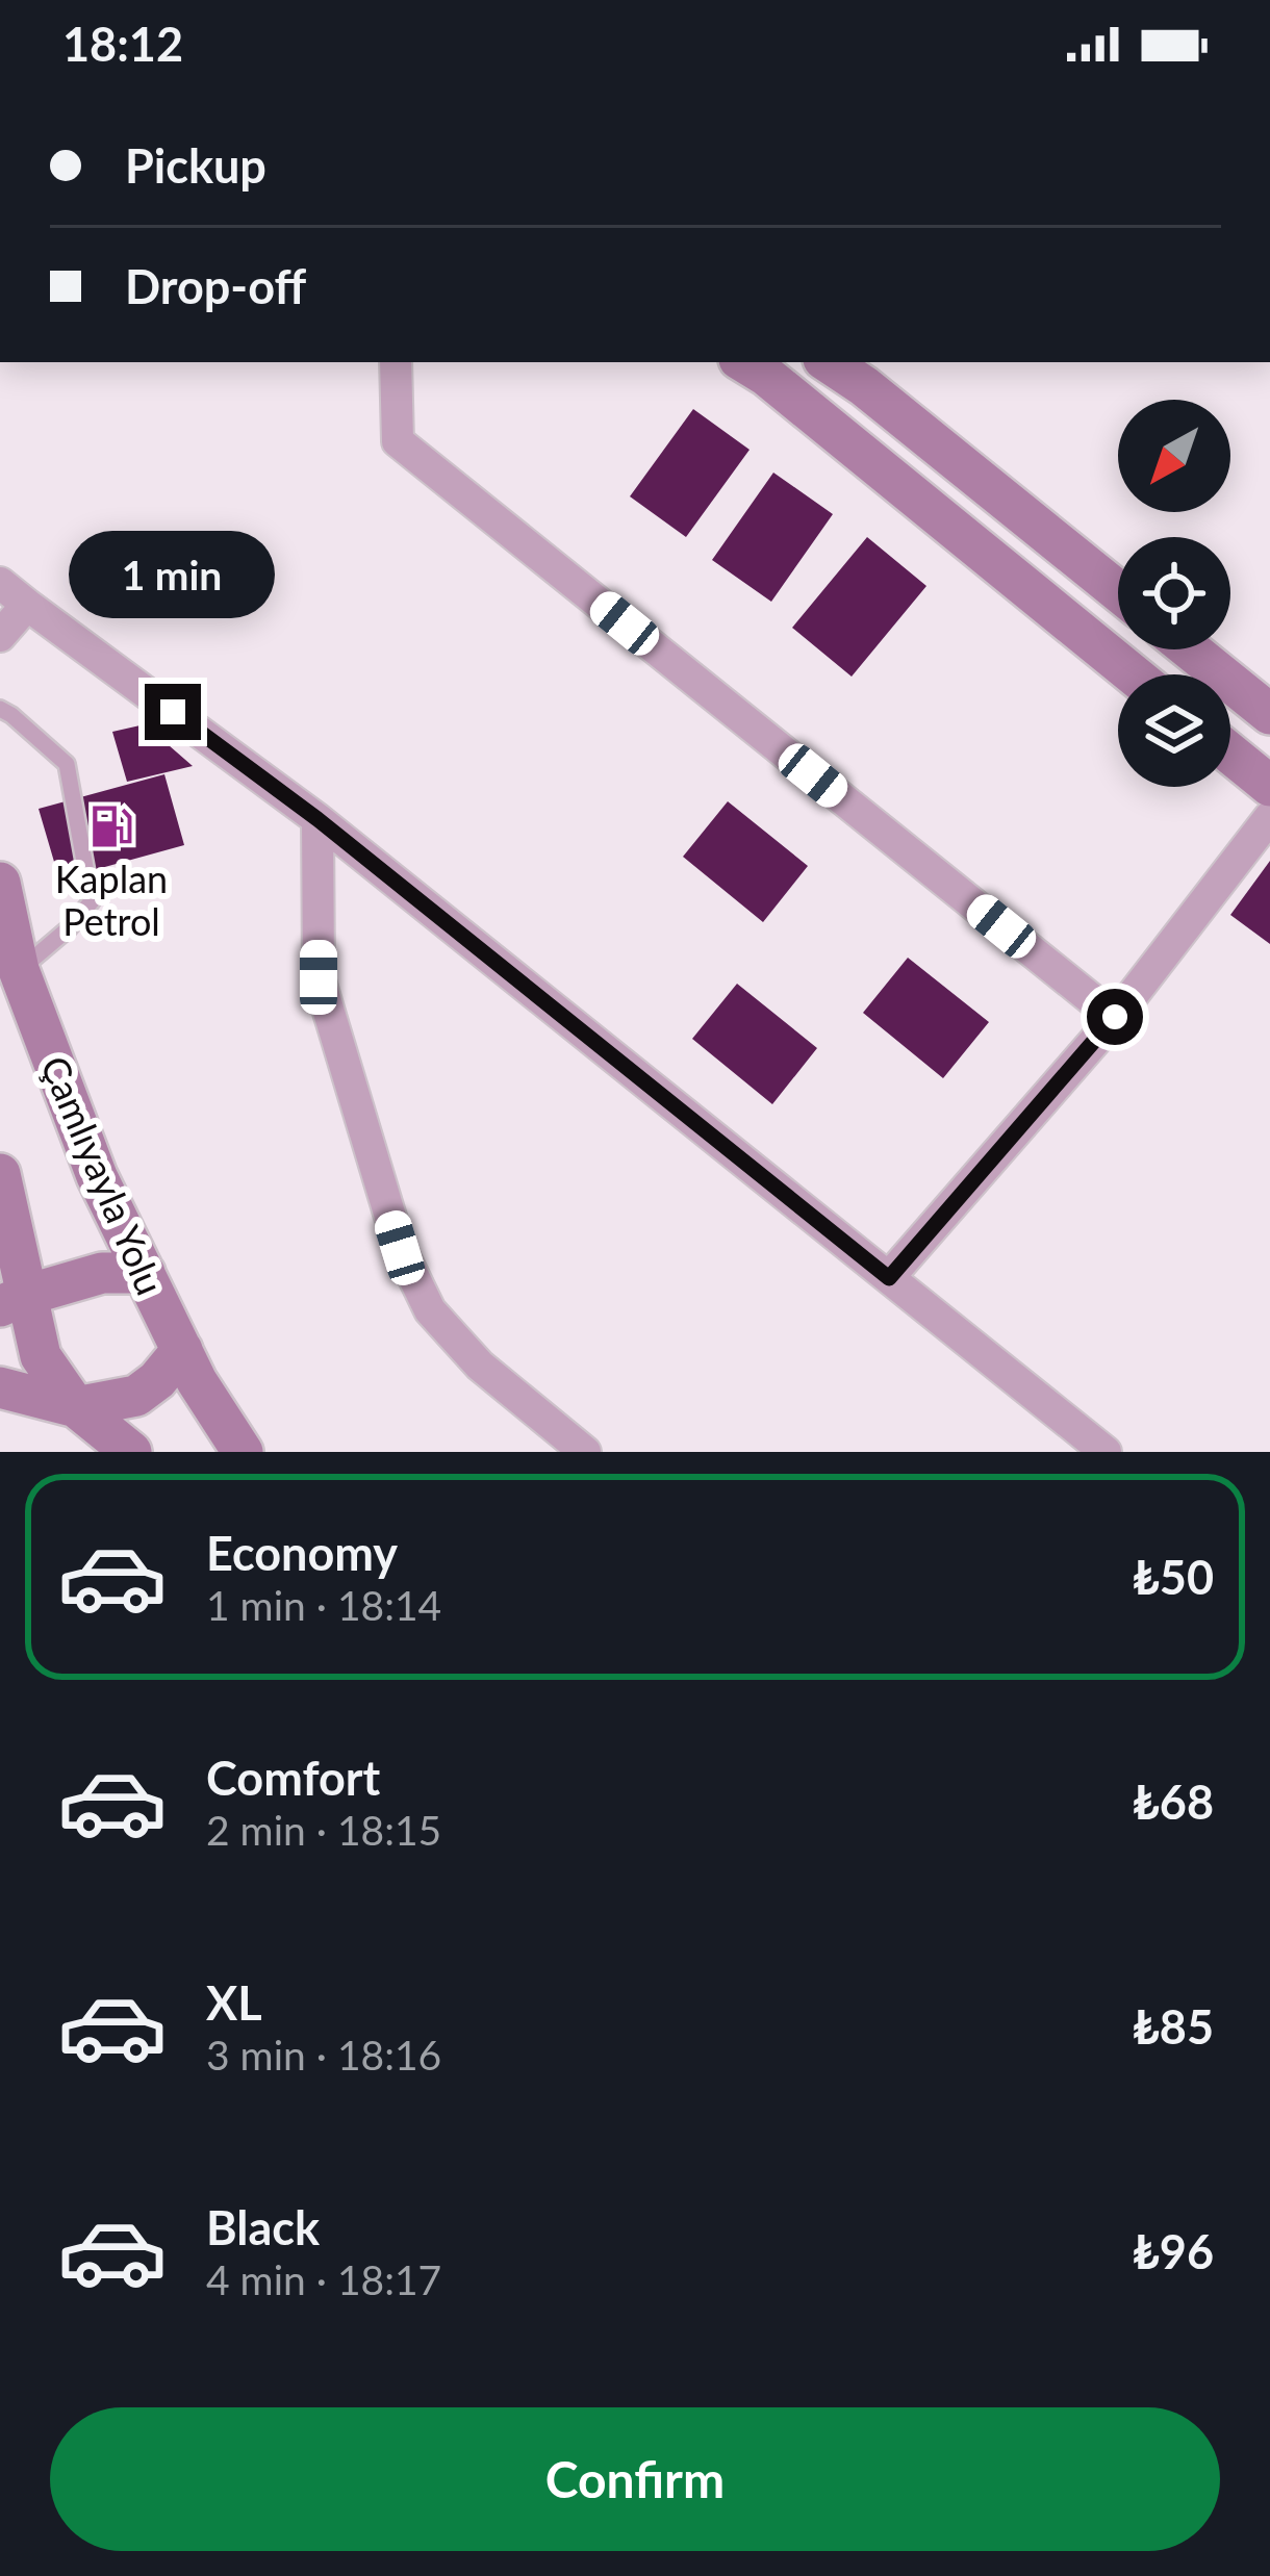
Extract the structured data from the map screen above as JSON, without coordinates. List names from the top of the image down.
{
  "streets": {
    "street": ["Çamlıyayla Yolu"]
  },
  "places": {
    "fuel station": ["Kaplan Petrol"]
  },
  "north": "bottom left",
  "page": {
    "status": "18:12",
    "banner": ["Pickup", "Drop-off"],
    "bubble": "1 min",
    "list": [
      {
        "name": "Economy",
        "note": "1 min · 18:14",
        "value": "₺50"
      },
      {
        "name": "Comfort",
        "note": "2 min · 18:15",
        "value": "₺68"
      },
      {
        "name": "XL",
        "note": "3 min · 18:16",
        "value": "₺85"
      },
      {
        "name": "Black",
        "note": "4 min · 18:17",
        "value": "₺96"
      }
    ],
    "buttons": "Confirm"
  }
}
